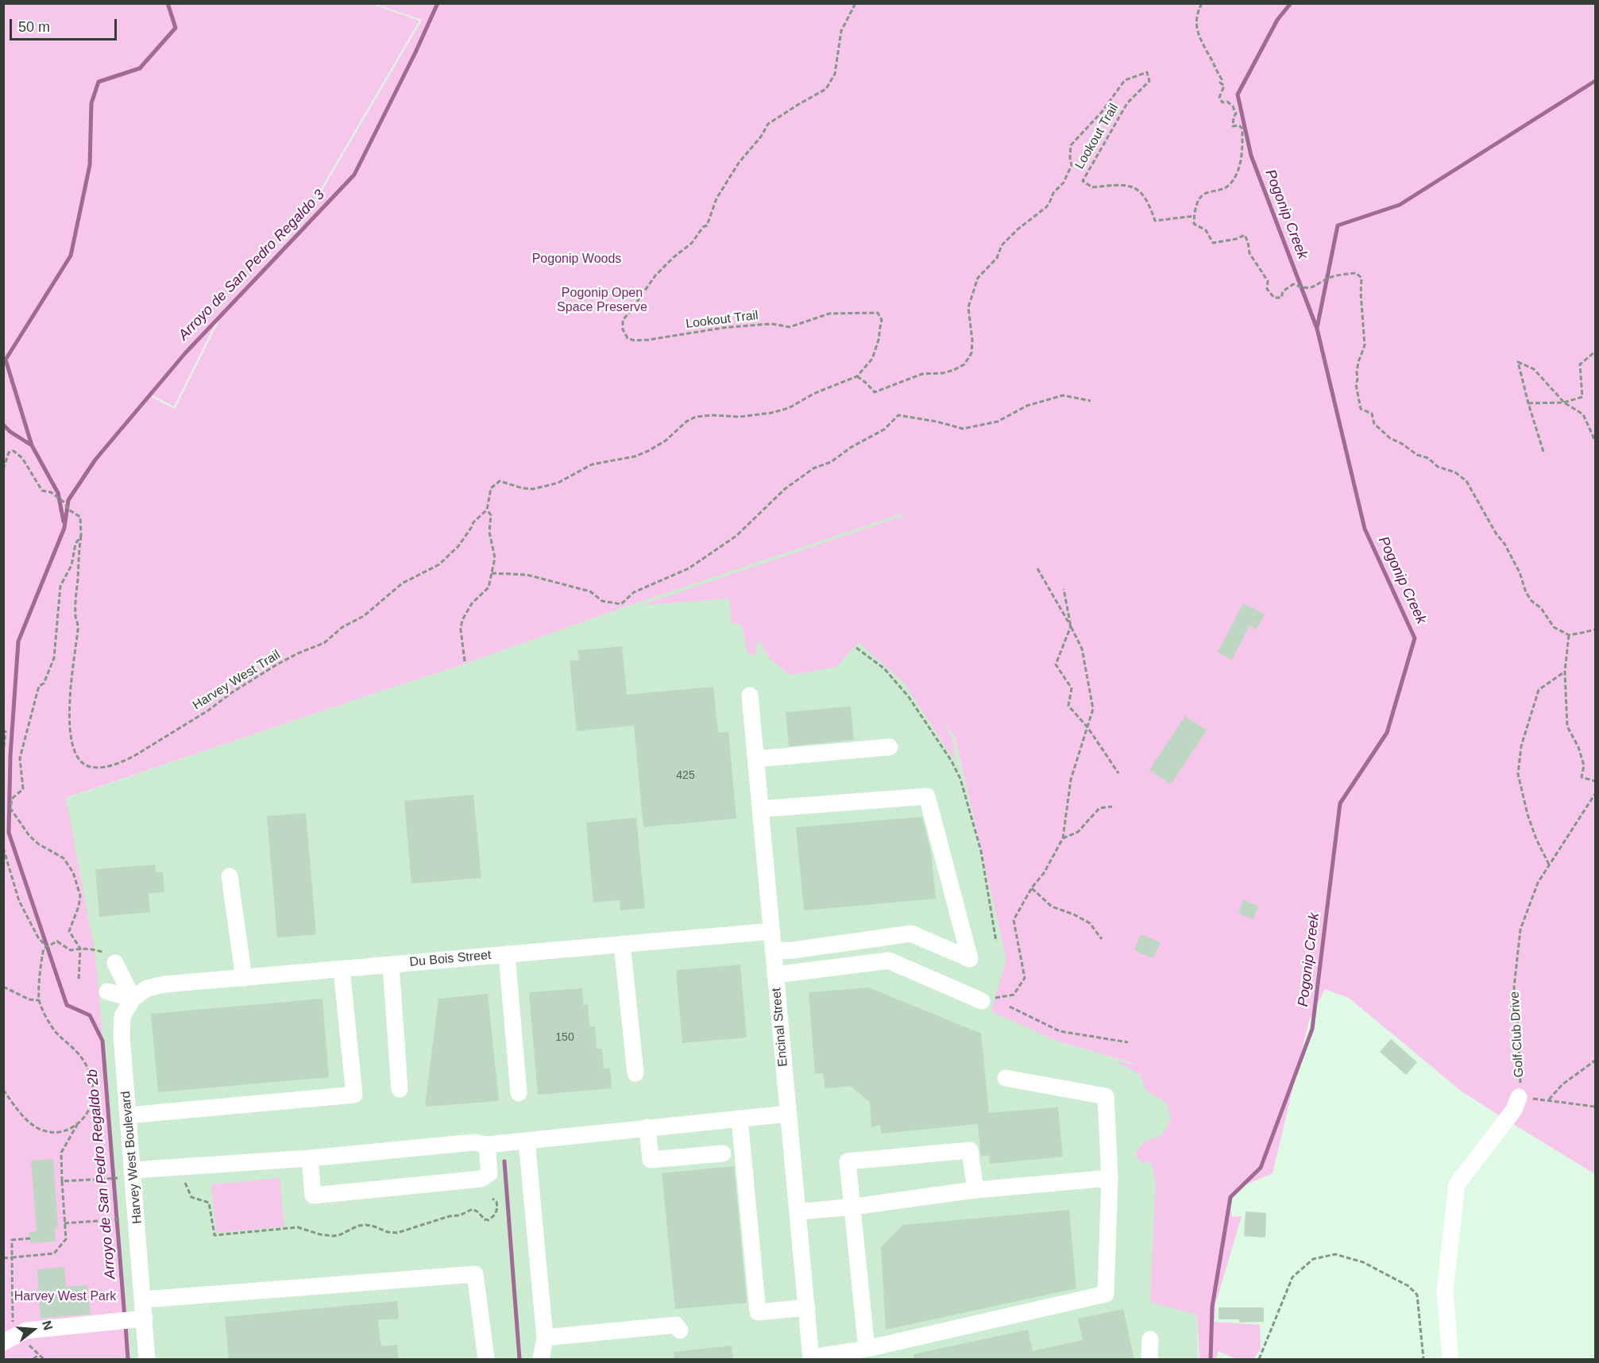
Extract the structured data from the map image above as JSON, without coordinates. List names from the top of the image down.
{
  "streets": {
    "street": ["Du Bois Street", "Encinal Street", "Harvey West Boulevard"],
    "path": ["Lookout Trail", "Harvey West Trail", "Golf Club Drive"]
  },
  "crossings": [
    ["Lookout Trail", "Harvey West Trail"],
    ["Du Bois Street", "Encinal Street"],
    ["Du Bois Street", "Harvey West Boulevard"]
  ],
  "water": ["Pogonip Creek", "Arroyo de San Pedro Regaldo 3", "Arroyo de San Pedro Regaldo 2b"],
  "parks": ["Pogonip Woods", "Pogonip Open Space Preserve", "Harvey West Park"],
  "house_numbers": ["425", "150"],
  "scale_bar": "50 m",
  "north": "right"
}
